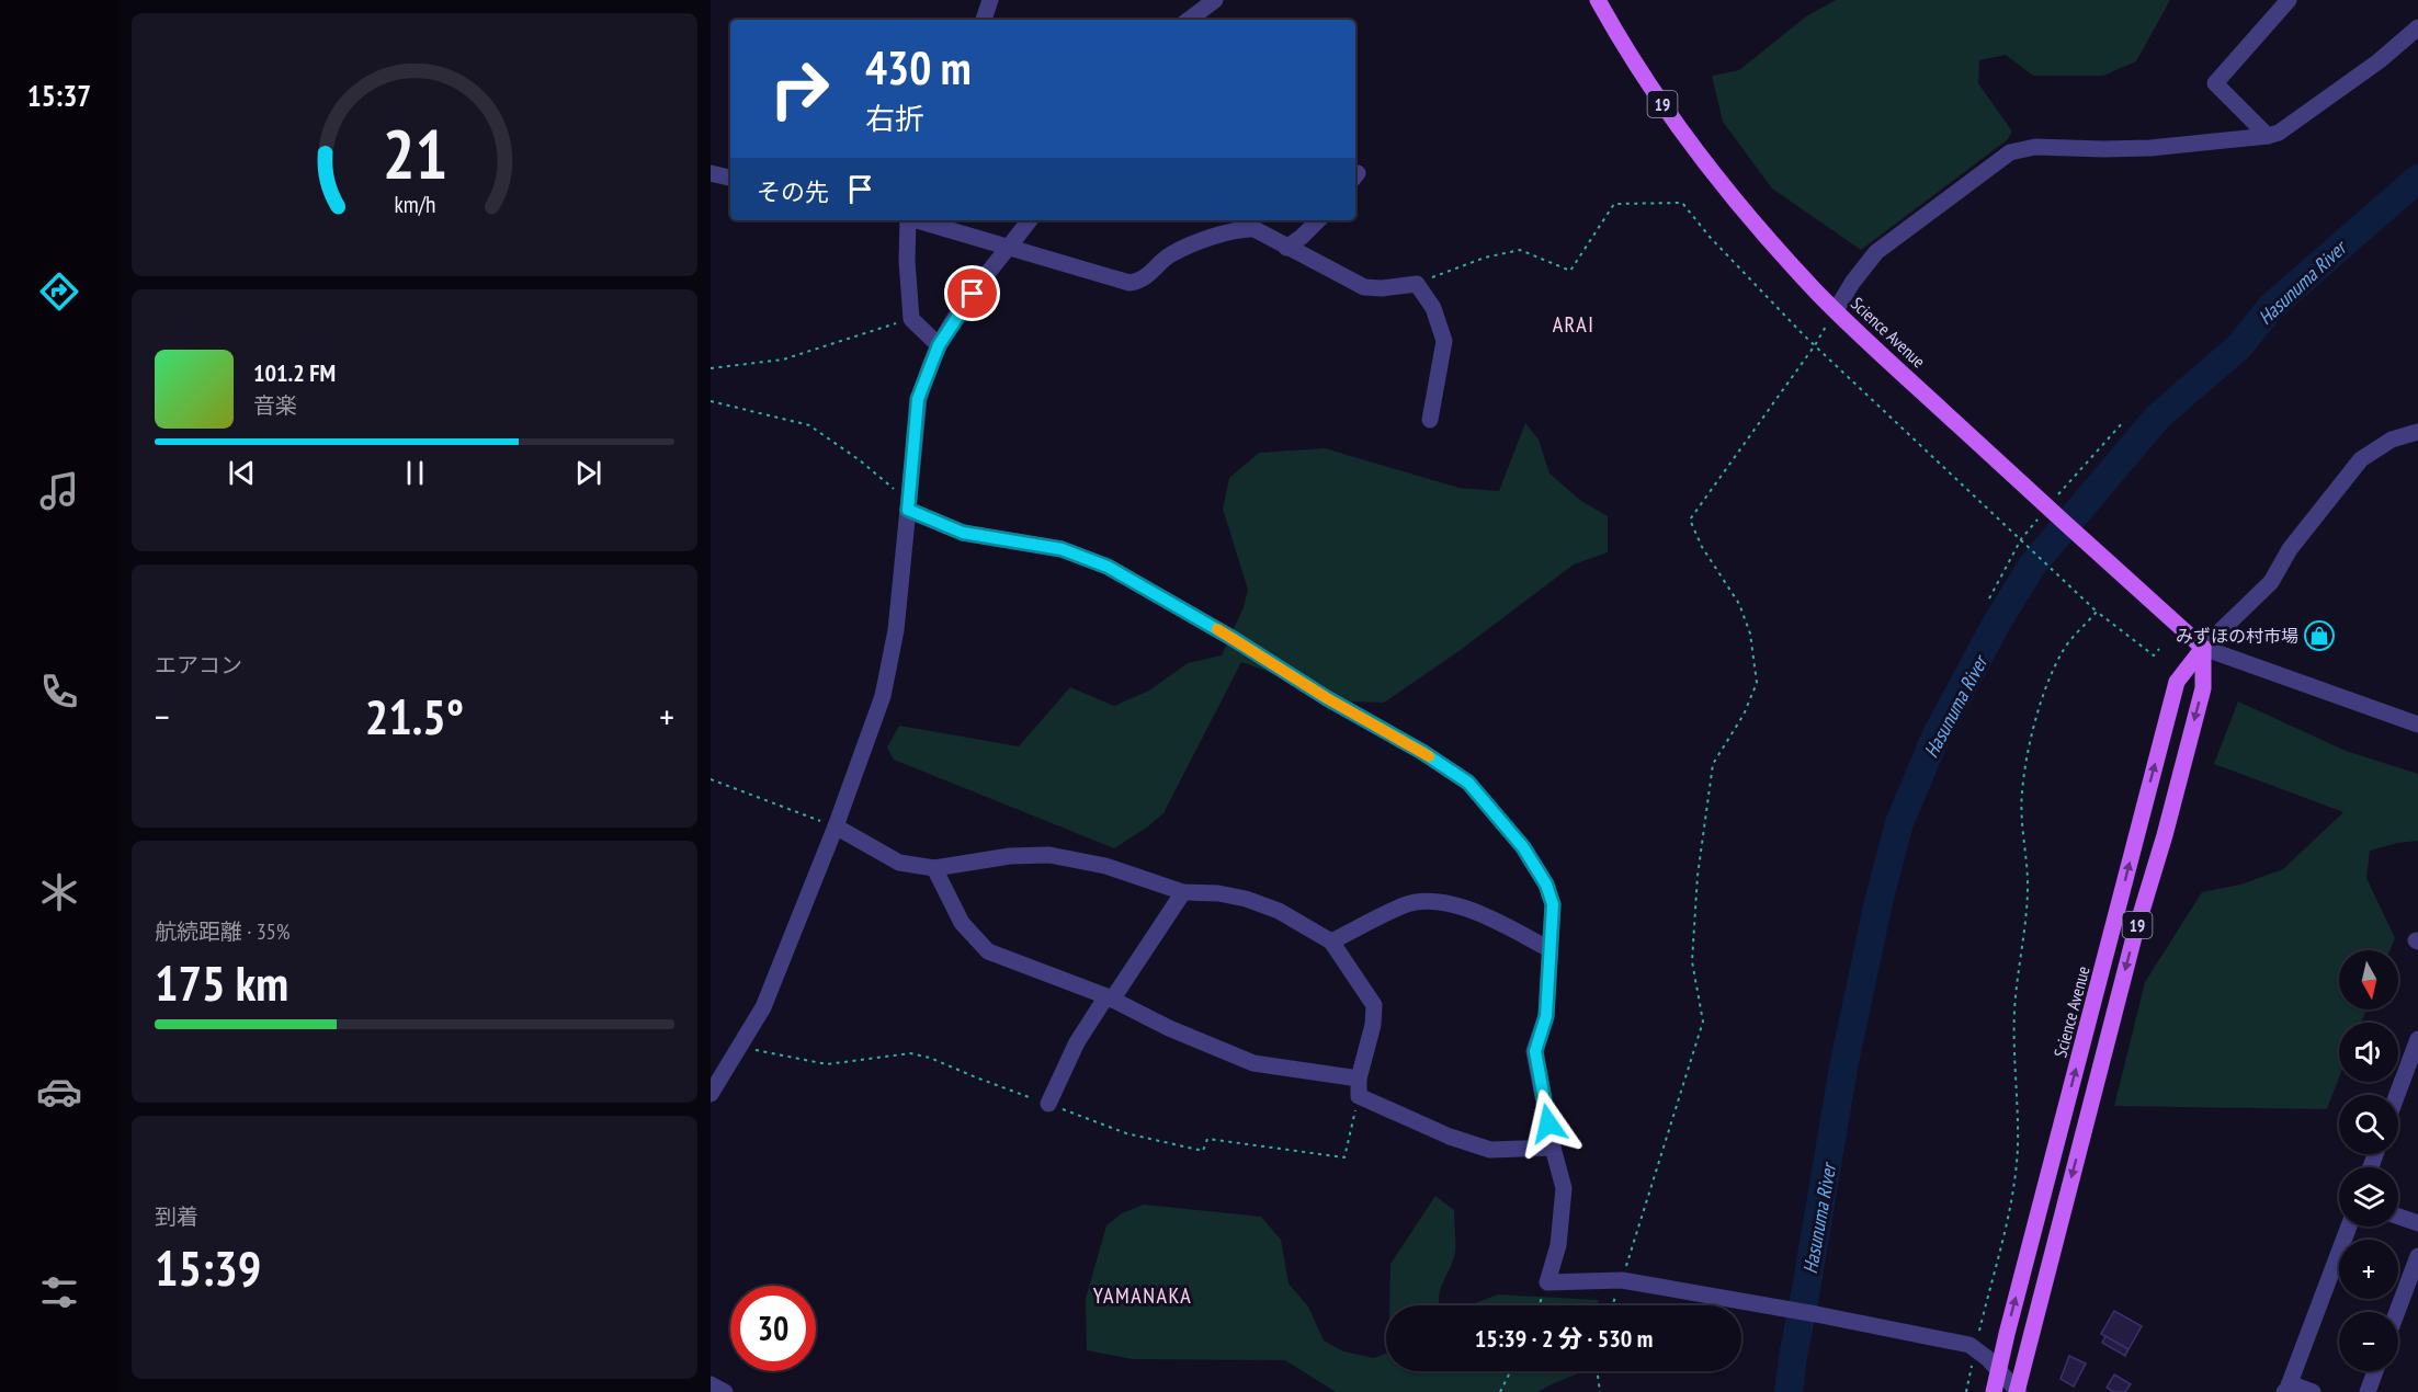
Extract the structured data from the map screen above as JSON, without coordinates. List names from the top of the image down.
{
  "streets": {
    "main road": ["19", "Science Avenue"]
  },
  "crossings": [
    ["19", "Science Avenue"]
  ],
  "districts": ["ARAI", "YAMANAKA"],
  "water": ["Hasunuma River"],
  "places": {
    "shop": ["みずほの村市場"]
  },
  "north": "bottom",
  "page": {
    "tabs": "15:37",
    "turn": ["430 m", "右折"],
    "then": "その先",
    "song": ["101.2 FM", "音楽"],
    "tile": [
      "エアコン",
      ["航続距離 · 35%", "175 km"],
      ["到着", "15:39"]
    ],
    "heat": ["−", "21.5°", "+"],
    "map_buttons": ["+", "−"],
    "limit": "30",
    "trip": "15:39 · 2 分 · 530 m",
    "gauge": ["21", "km/h"]
  }
}
